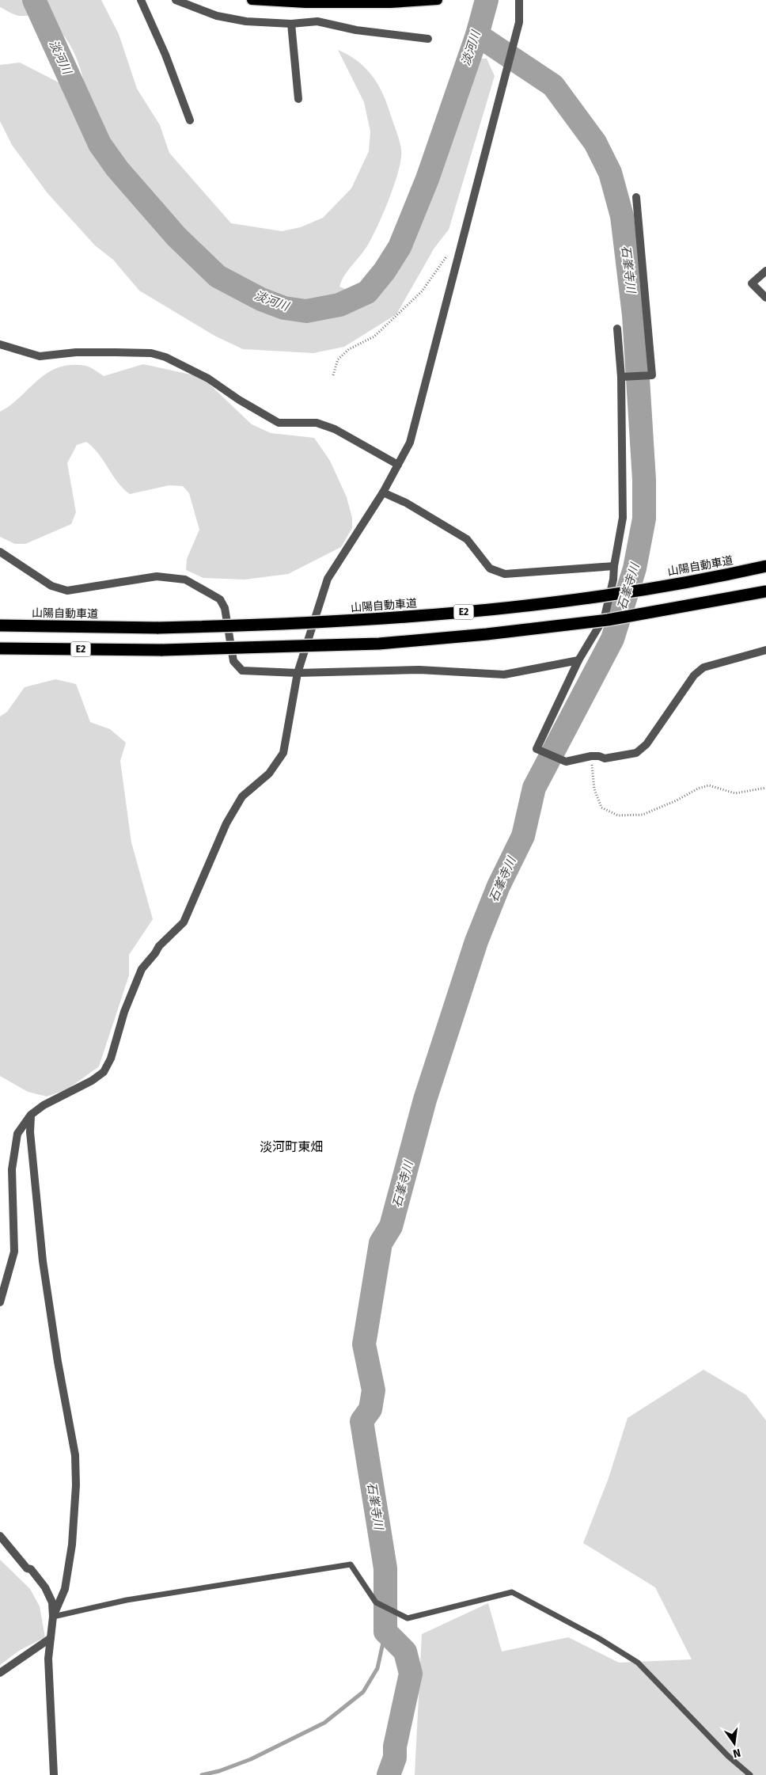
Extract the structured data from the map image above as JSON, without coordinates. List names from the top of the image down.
{
  "streets": {
    "highway": ["山陽自動車道", "E2"]
  },
  "districts": ["淡河町東畑"],
  "water": ["淡河川", "石峯寺川"],
  "north": "bottom"
}
